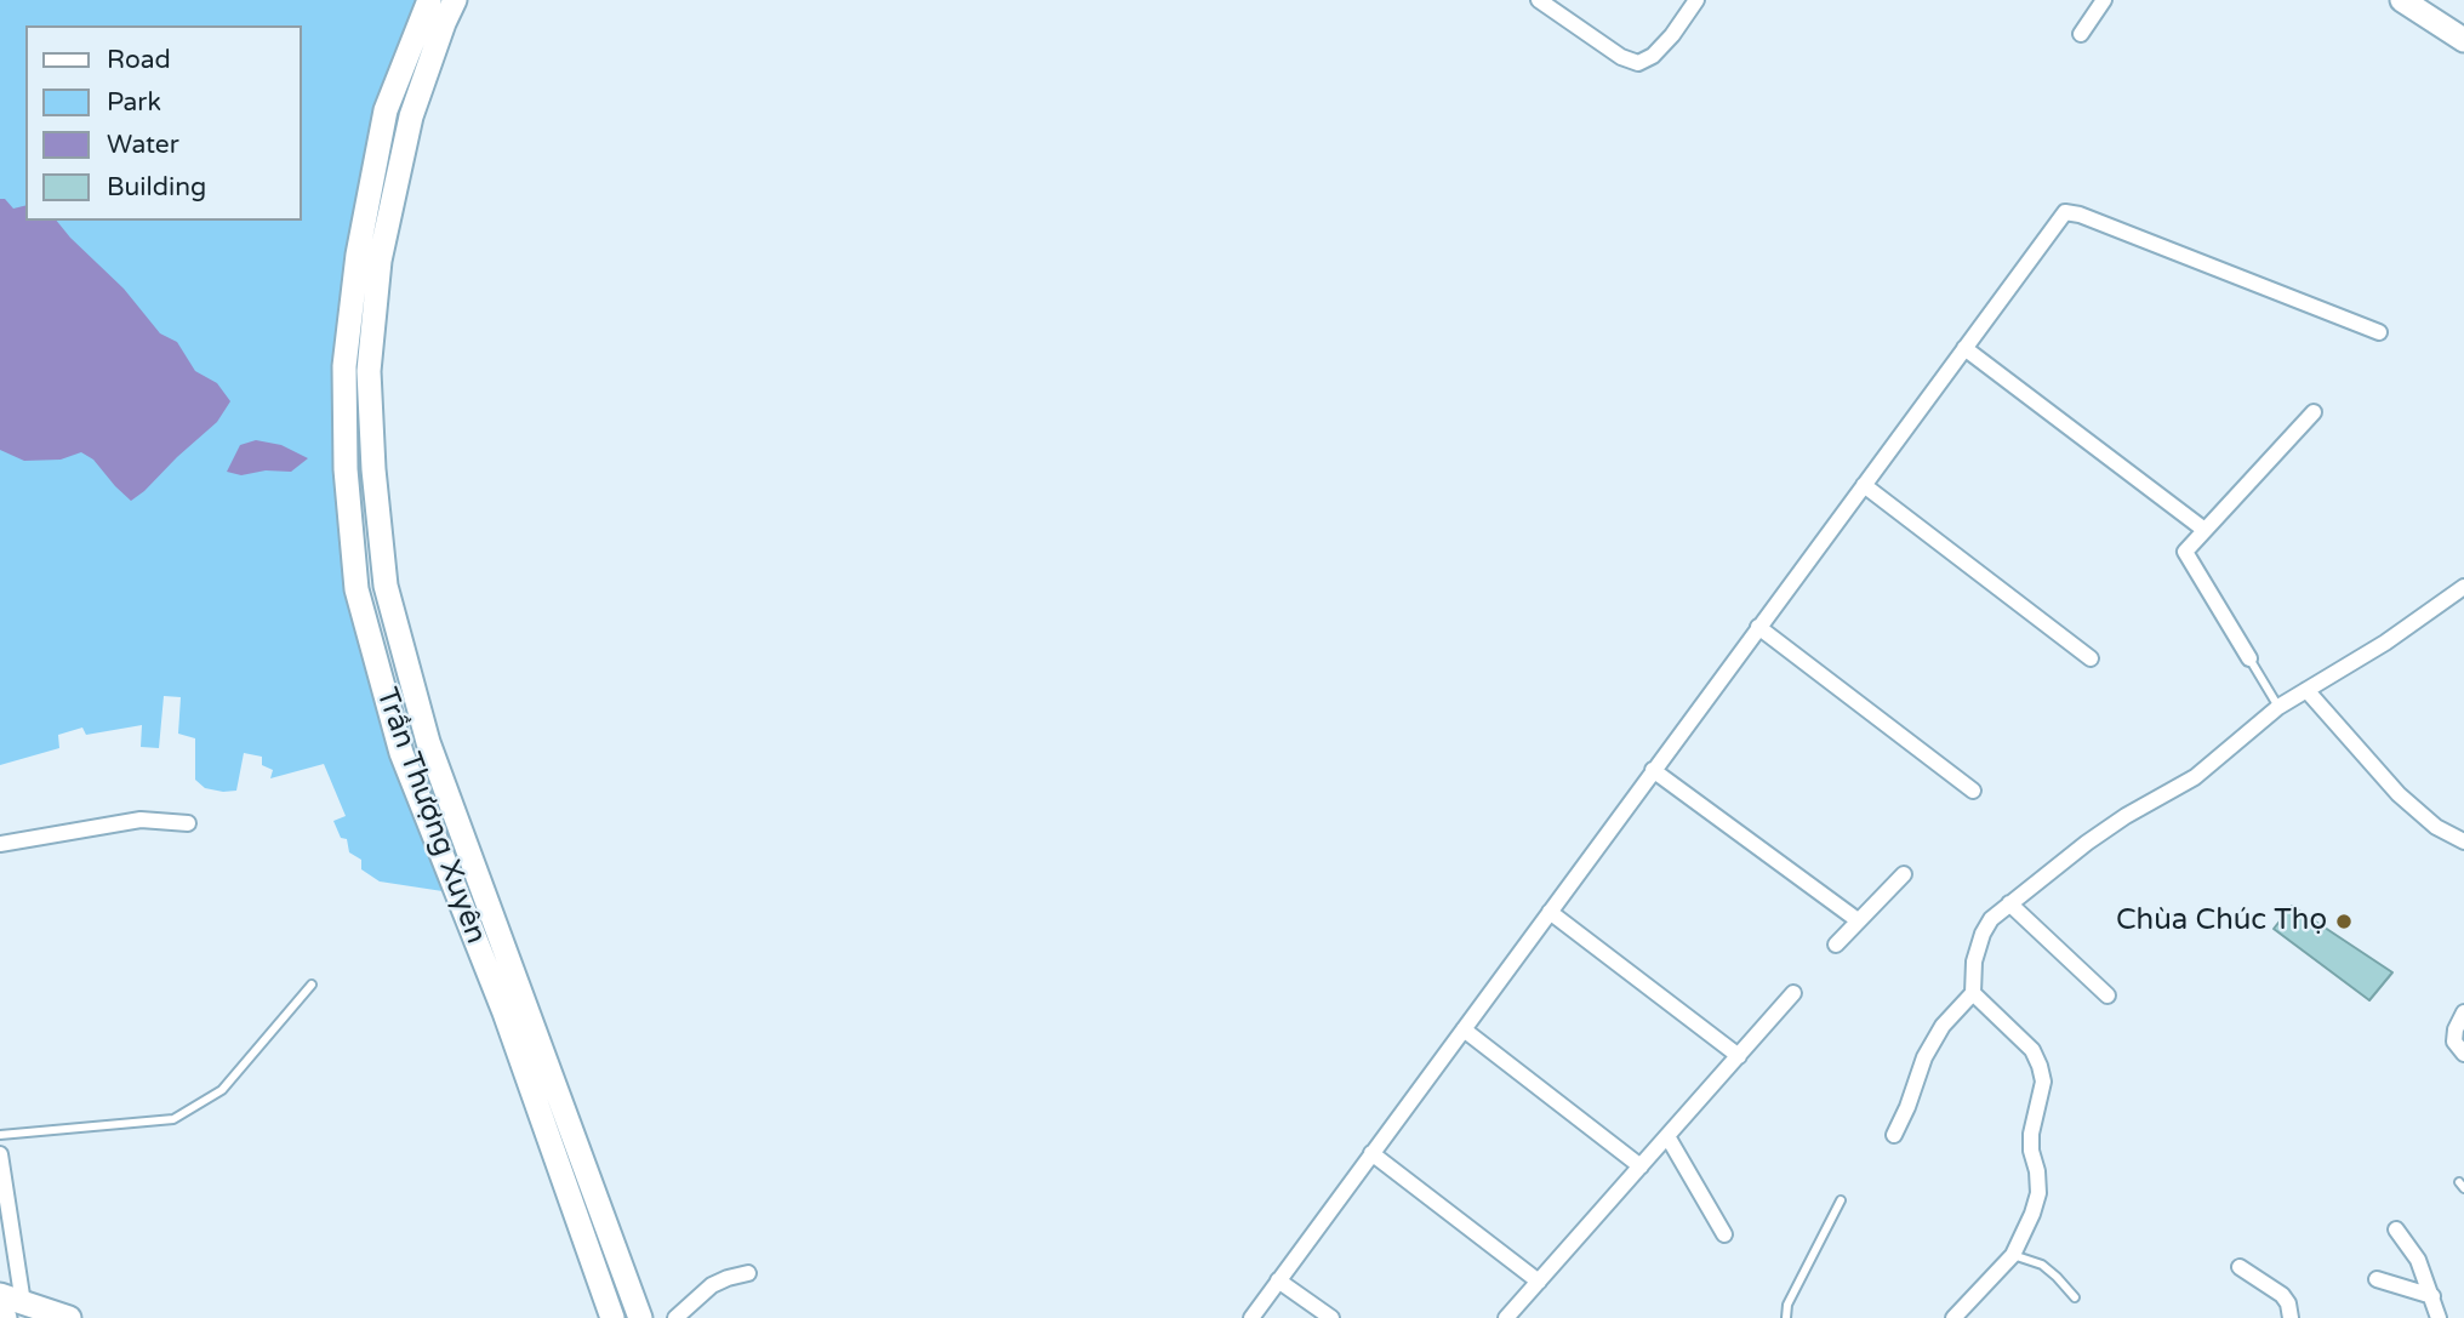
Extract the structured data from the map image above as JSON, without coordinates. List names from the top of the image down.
{
  "streets": {
    "main road": ["Trần Thượng Xuyên"]
  },
  "places": ["Chùa Chúc Thọ"],
  "legend": [
    "Road",
    "Park",
    "Water",
    "Building"
  ]
}
